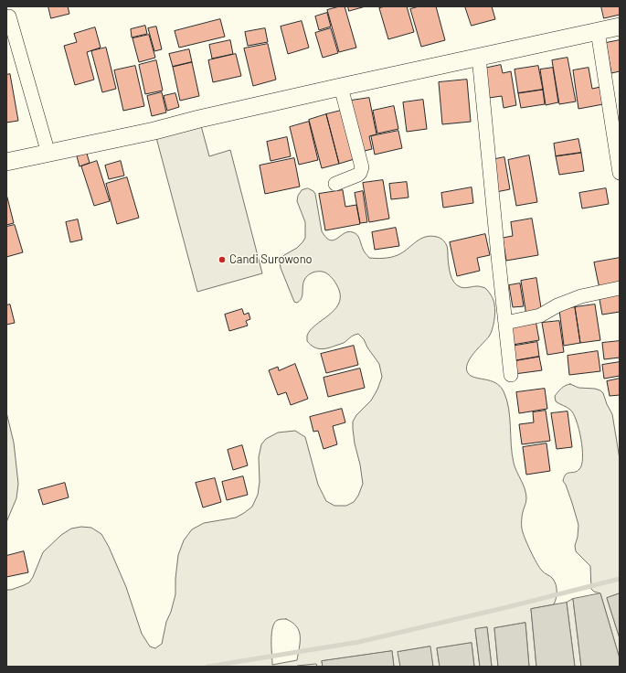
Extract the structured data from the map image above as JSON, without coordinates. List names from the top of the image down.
{
  "places": ["Candi Surowono"]
}
